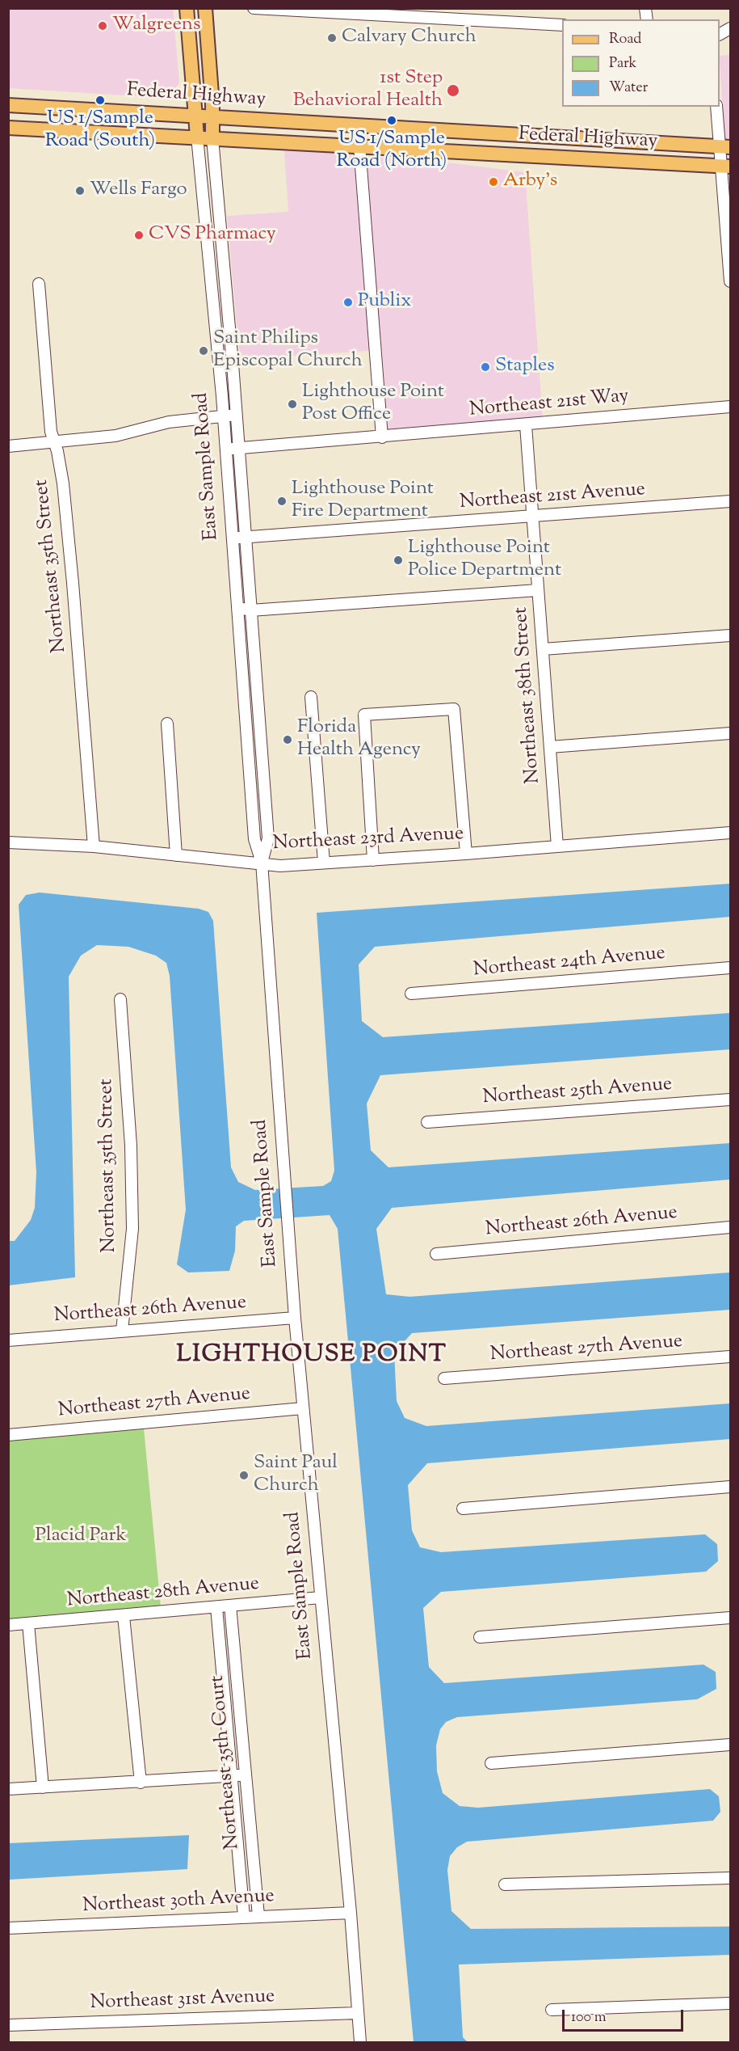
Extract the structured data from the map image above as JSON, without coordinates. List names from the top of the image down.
{
  "streets": {
    "main road": ["Federal Highway", "East Sample Road"],
    "street": [
      "Northeast 21st Way",
      "Northeast 21st Avenue",
      "Northeast 35th Street",
      "Northeast 38th Street",
      "Northeast 23rd Avenue",
      "Northeast 24th Avenue",
      "Northeast 25th Avenue",
      "Northeast 26th Avenue",
      "Northeast 27th Avenue",
      "Northeast 28th Avenue",
      "Northeast 35th Court",
      "Northeast 30th Avenue",
      "Northeast 31st Avenue"
    ]
  },
  "crossings": [
    ["Federal Highway", "East Sample Road"],
    ["Northeast 21st Way", "East Sample Road"],
    ["Northeast 21st Way", "Northeast 38th Street"],
    ["East Sample Road", "Northeast 21st Avenue"],
    ["East Sample Road", "Northeast 23rd Avenue"],
    ["East Sample Road", "Northeast 26th Avenue"],
    ["East Sample Road", "Northeast 27th Avenue"],
    ["East Sample Road", "Northeast 28th Avenue"],
    ["East Sample Road", "Northeast 30th Avenue"],
    ["East Sample Road", "Northeast 31st Avenue"],
    ["Northeast 21st Avenue", "Northeast 38th Street"],
    ["Northeast 35th Street", "Northeast 23rd Avenue"],
    ["Northeast 35th Street", "Northeast 26th Avenue"],
    ["Northeast 38th Street", "Northeast 23rd Avenue"],
    ["Northeast 28th Avenue", "Northeast 35th Court"],
    ["Northeast 35th Court", "Northeast 30th Avenue"]
  ],
  "districts": ["LIGHTHOUSE POINT"],
  "parks": ["Placid Park"],
  "places": [
    "Walgreens",
    "Calvary Church",
    "1st Step Behavioral Health",
    "US 1/Sample Road (South)",
    "US 1/Sample Road (North)",
    "Arby's",
    "Wells Fargo",
    "CVS Pharmacy",
    "Publix",
    "Saint Philips Episcopal Church",
    "Staples",
    "Lighthouse Point Post Office",
    "Lighthouse Point Fire Department",
    "Lighthouse Point Police Department",
    "Florida Health Agency",
    "Saint Paul Church"
  ],
  "legend": ["Road", "Park", "Water"],
  "scale_bar": "100 m"
}
